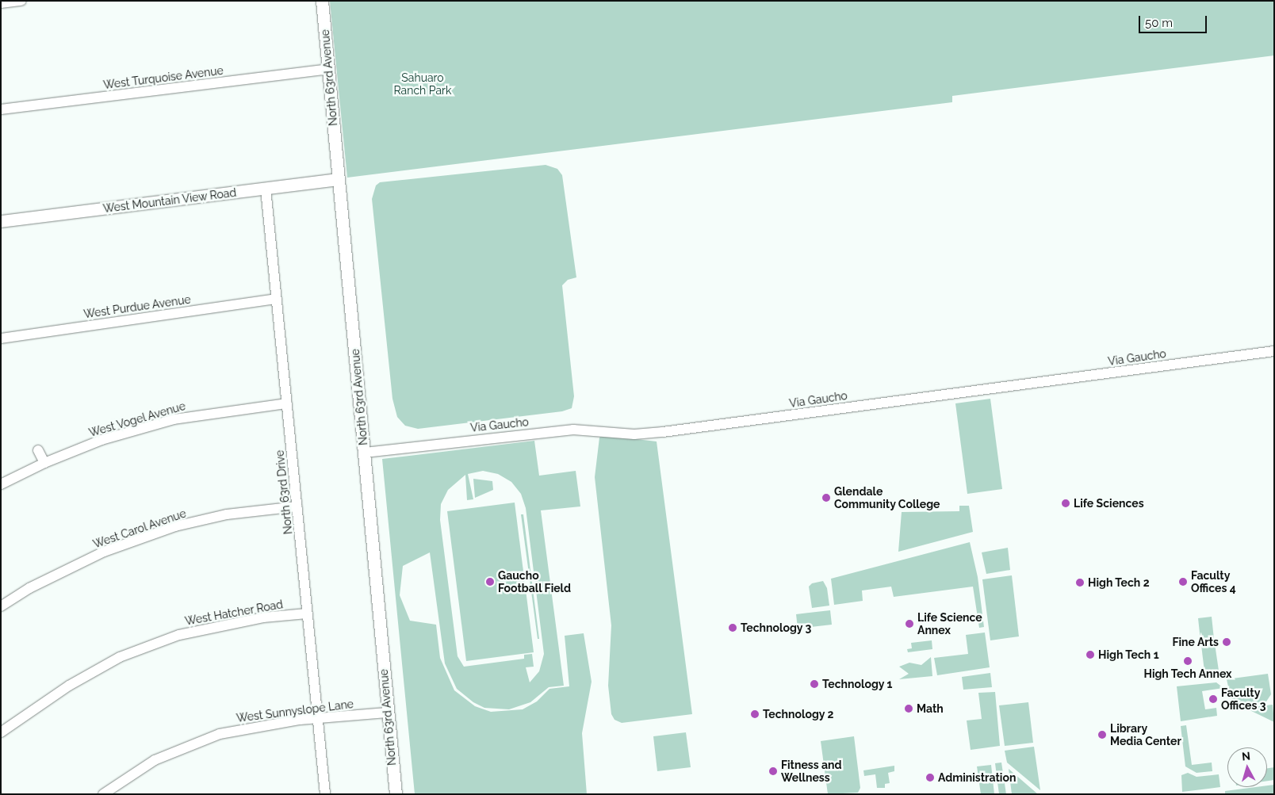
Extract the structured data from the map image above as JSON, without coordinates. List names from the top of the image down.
{
  "streets": {
    "street": [
      "West Turquoise Avenue",
      "North 63rd Avenue",
      "West Mountain View Road",
      "West Purdue Avenue",
      "Via Gaucho",
      "West Vogel Avenue",
      "North 63rd Drive",
      "West Carol Avenue",
      "West Hatcher Road",
      "West Sunnyslope Lane"
    ]
  },
  "crossings": [
    ["West Turquoise Avenue", "North 63rd Avenue"],
    ["North 63rd Avenue", "West Mountain View Road"],
    ["North 63rd Avenue", "Via Gaucho"],
    ["North 63rd Avenue", "West Sunnyslope Lane"],
    ["West Mountain View Road", "North 63rd Drive"],
    ["West Purdue Avenue", "North 63rd Drive"],
    ["West Vogel Avenue", "North 63rd Drive"],
    ["North 63rd Drive", "West Carol Avenue"],
    ["North 63rd Drive", "West Hatcher Road"],
    ["North 63rd Drive", "West Sunnyslope Lane"]
  ],
  "parks": ["Sahuaro Ranch Park"],
  "places": [
    "Glendale Community College",
    "Life Sciences",
    "Gaucho Football Field",
    "Faculty Offices 4",
    "High Tech 2",
    "Life Science Annex",
    "Technology 3",
    "Fine Arts",
    "High Tech 1",
    "High Tech Annex",
    "Technology 1",
    "Faculty Offices 3",
    "Math",
    "Technology 2",
    "Library Media Center",
    "Fitness and Wellness",
    "Administration"
  ],
  "scale_bar": "50 m",
  "north": "top"
}
